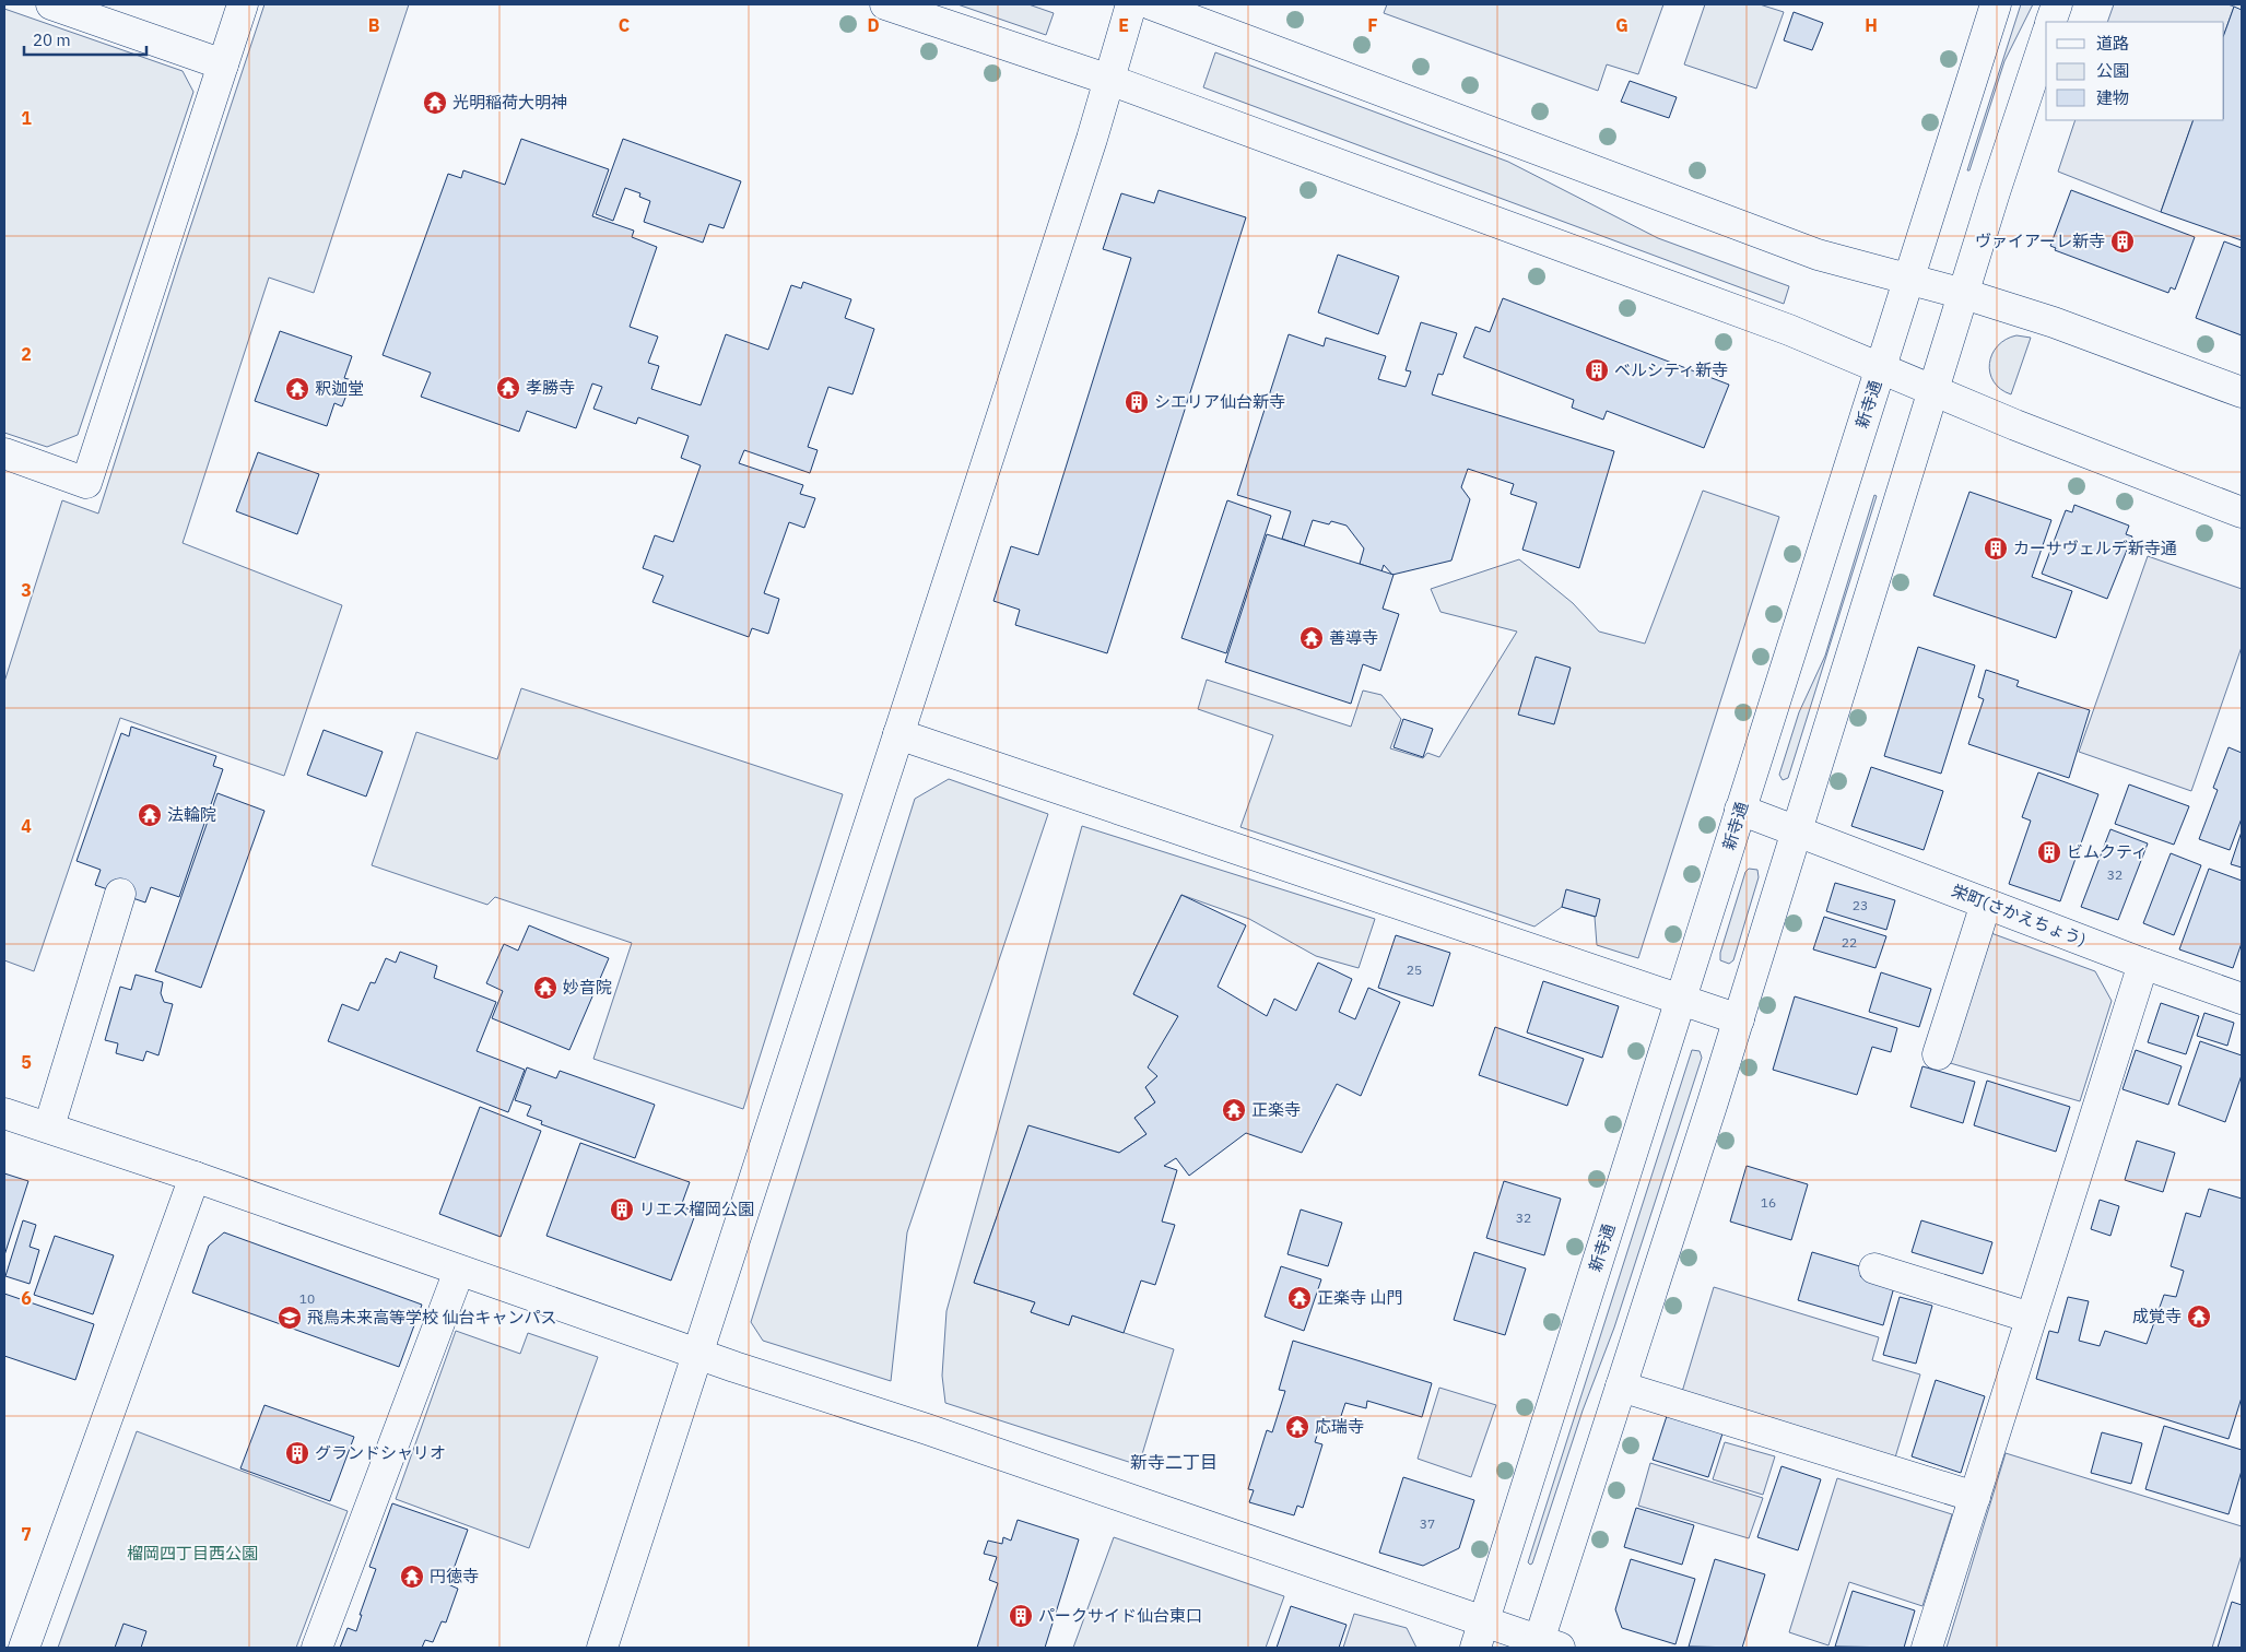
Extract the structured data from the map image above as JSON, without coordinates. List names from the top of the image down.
{
  "streets": {
    "street": ["新寺通", "栄町(さかえちょう)"]
  },
  "crossings": [
    ["新寺通", "栄町(さかえちょう)"]
  ],
  "districts": ["新寺二丁目"],
  "parks": ["榴岡四丁目西公園"],
  "places": {
    "temple": [
      "光明稲荷大明神",
      "孝勝寺",
      "釈迦堂",
      "善導寺",
      "法輪院",
      "妙音院",
      "正楽寺",
      "正楽寺 山門",
      "成覚寺",
      "応瑞寺",
      "円徳寺"
    ],
    "building": [
      "ヴァイアーレ新寺",
      "ベルシティ新寺",
      "シエリア仙台新寺",
      "カーサヴェルデ新寺通",
      "ビムクティ",
      "リエス榴岡公園",
      "グランドシャリオ",
      "パークサイド仙台東口"
    ],
    "school or university": ["飛鳥未来高等学校 仙台キャンパス"]
  },
  "house_numbers": [
    "32",
    "23",
    "22",
    "25",
    "16",
    "32",
    "10",
    "37"
  ],
  "legend": ["道路", "公園", "建物"],
  "scale_bar": "20 m",
  "grid": {
    "columns": [
      "B",
      "C",
      "D",
      "E",
      "F",
      "G",
      "H"
    ],
    "rows": [
      "1",
      "2",
      "3",
      "4",
      "5",
      "6",
      "7"
    ]
  }
}
